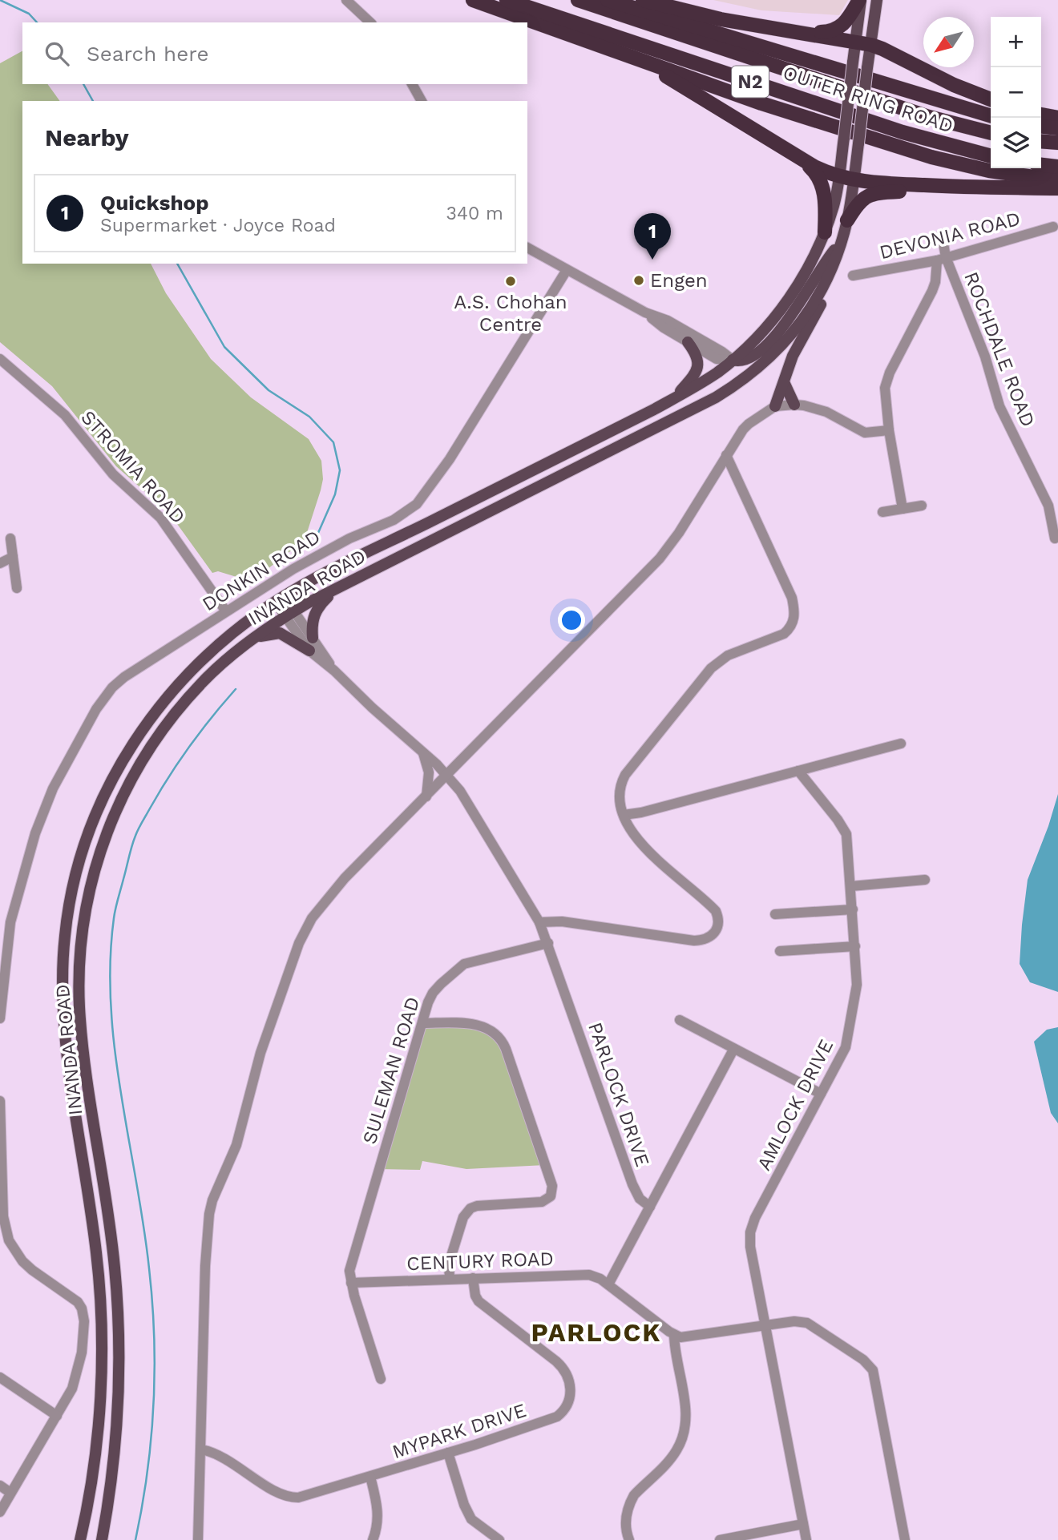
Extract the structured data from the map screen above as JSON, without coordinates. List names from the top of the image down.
{
  "streets": {
    "highway": ["N2", "OUTER RING ROAD"],
    "main road": ["INANDA ROAD"],
    "street": [
      "DEVONIA ROAD",
      "ROCHDALE ROAD",
      "STROMIA ROAD",
      "DONKIN ROAD",
      "SULEMAN ROAD",
      "PARLOCK DRIVE",
      "AMLOCK DRIVE",
      "CENTURY ROAD",
      "MYPARK DRIVE"
    ]
  },
  "crossings": [
    ["DEVONIA ROAD", "ROCHDALE ROAD"],
    ["STROMIA ROAD", "DONKIN ROAD"],
    ["INANDA ROAD", "PARLOCK DRIVE"],
    ["SULEMAN ROAD", "PARLOCK DRIVE"],
    ["SULEMAN ROAD", "CENTURY ROAD"],
    ["CENTURY ROAD", "MYPARK DRIVE"]
  ],
  "districts": ["PARLOCK"],
  "places": ["Engen", "A.S. Chohan Centre"],
  "north": "bottom left",
  "page": {
    "map_buttons": ["+", "−"],
    "search": "Search here",
    "heading": "Nearby",
    "list": [
      {
        "mark": "1",
        "name": "Quickshop",
        "note": "Supermarket · Joyce Road",
        "value": "340 m"
      }
    ],
    "pins": "1"
  }
}
